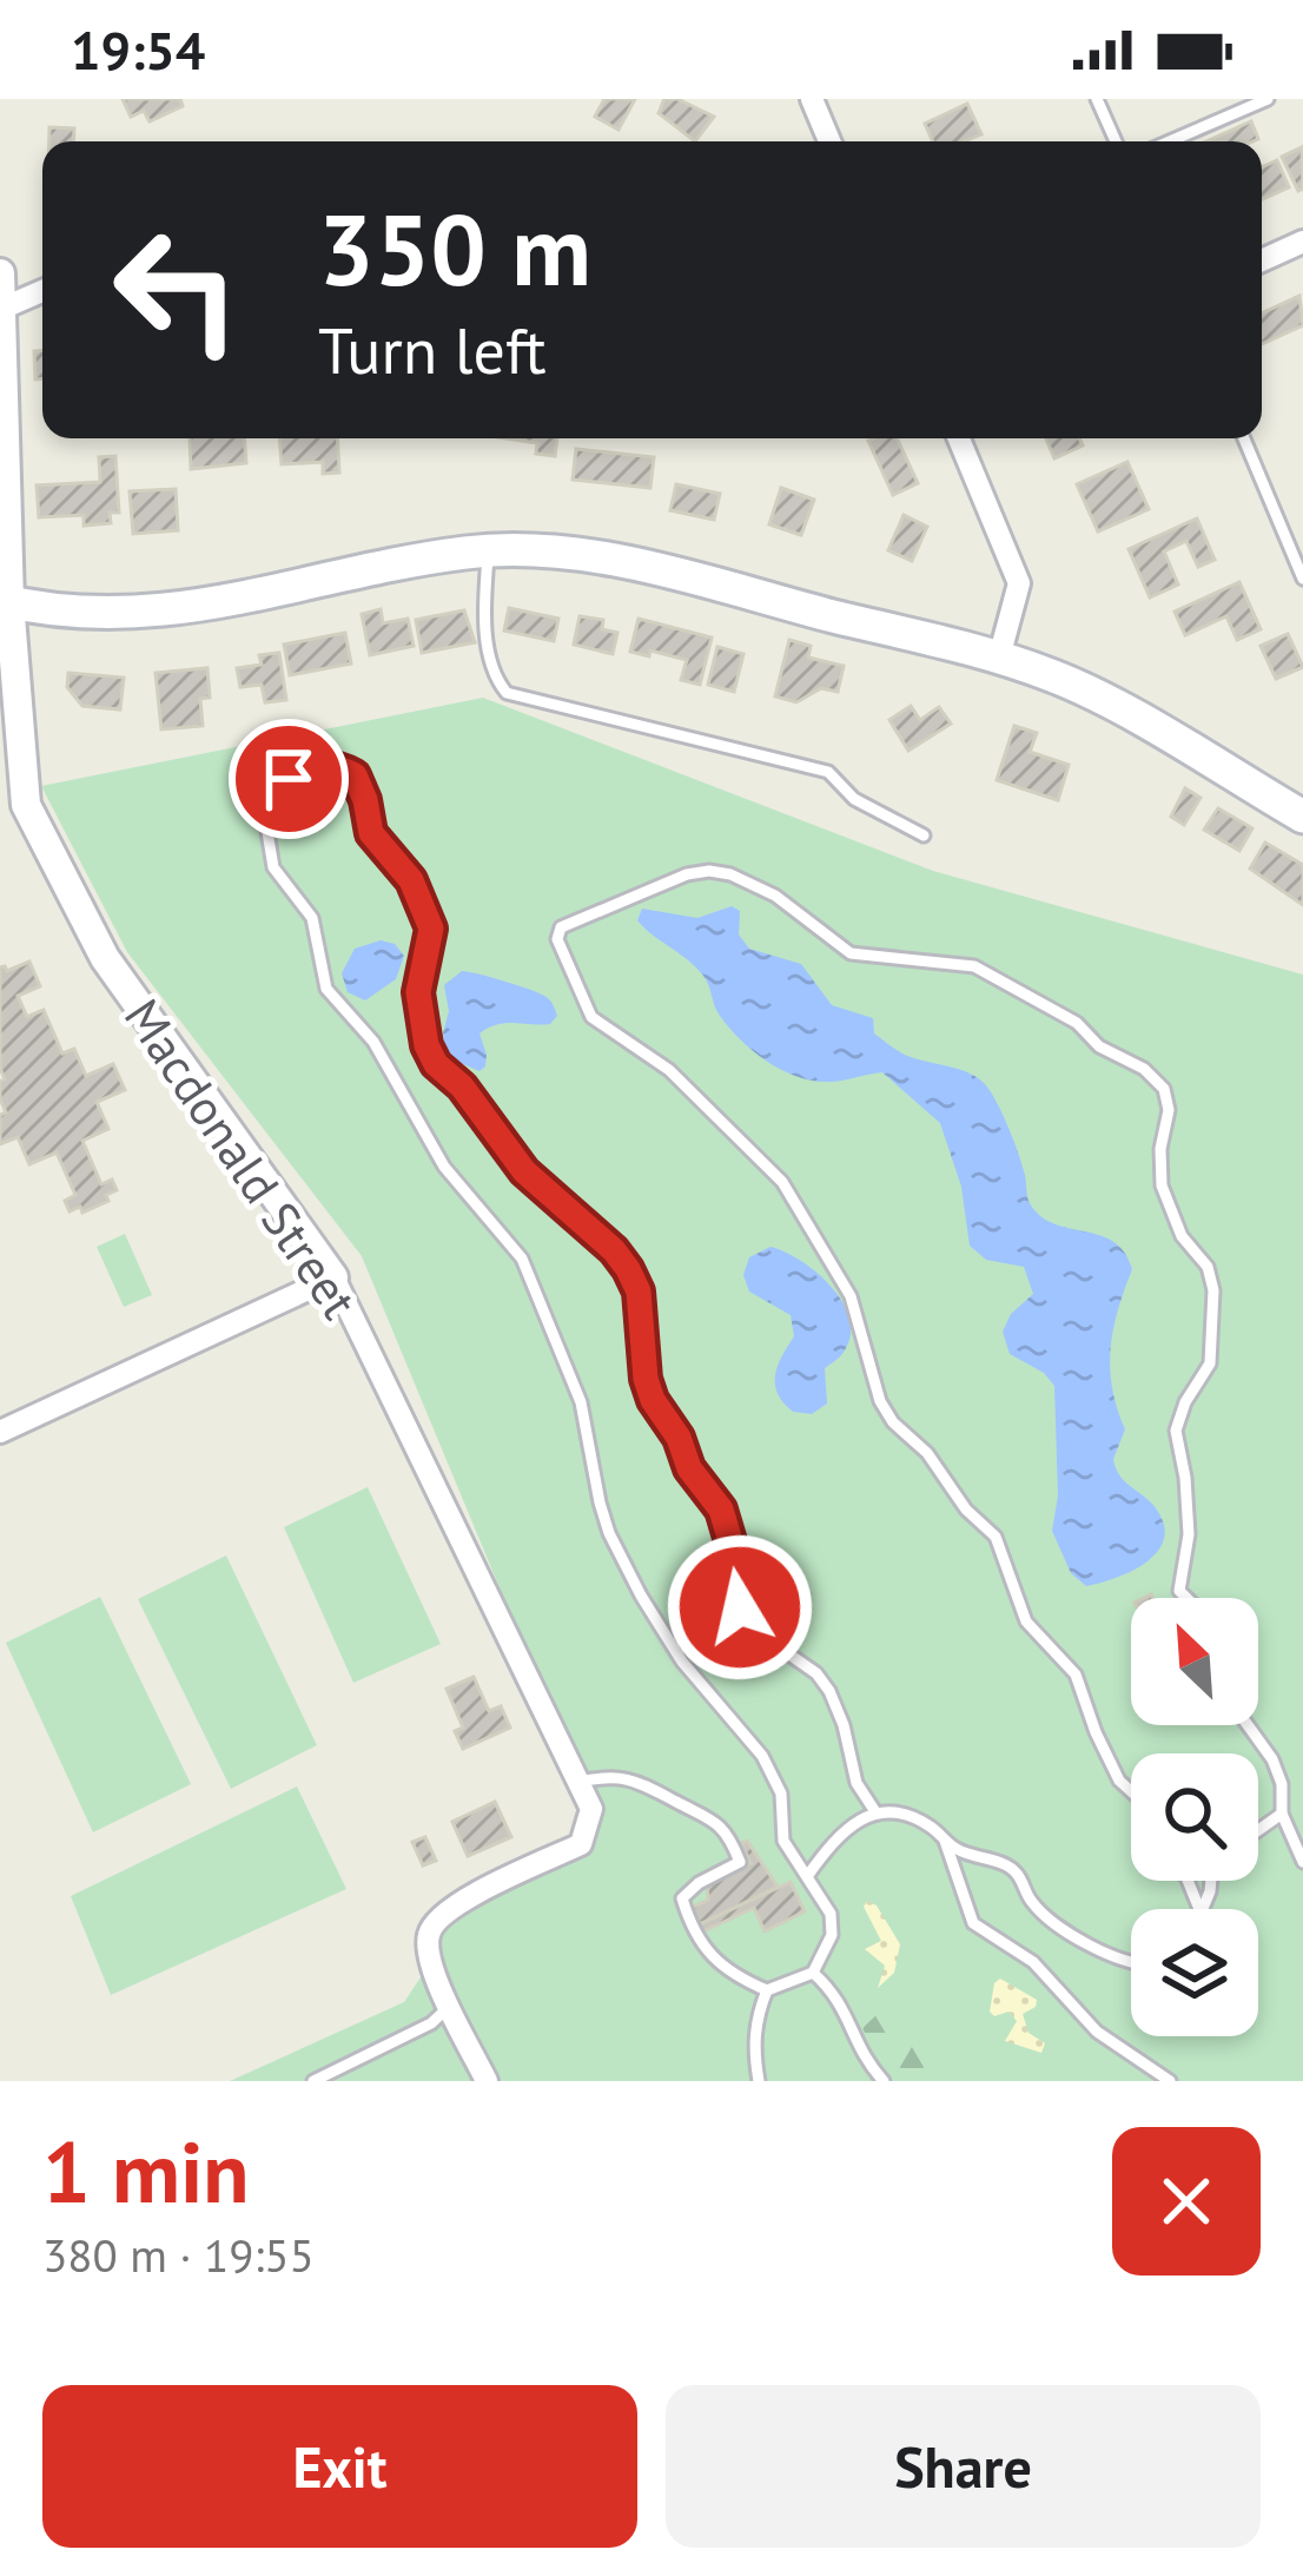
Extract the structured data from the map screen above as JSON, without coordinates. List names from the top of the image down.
{
  "streets": {
    "street": ["Macdonald Street"]
  },
  "north": "top left",
  "page": {
    "status": "19:54",
    "turn": ["350 m", "Turn left"],
    "heading": ["1 min", "380 m · 19:55"],
    "buttons": ["Exit", "Share"]
  }
}
